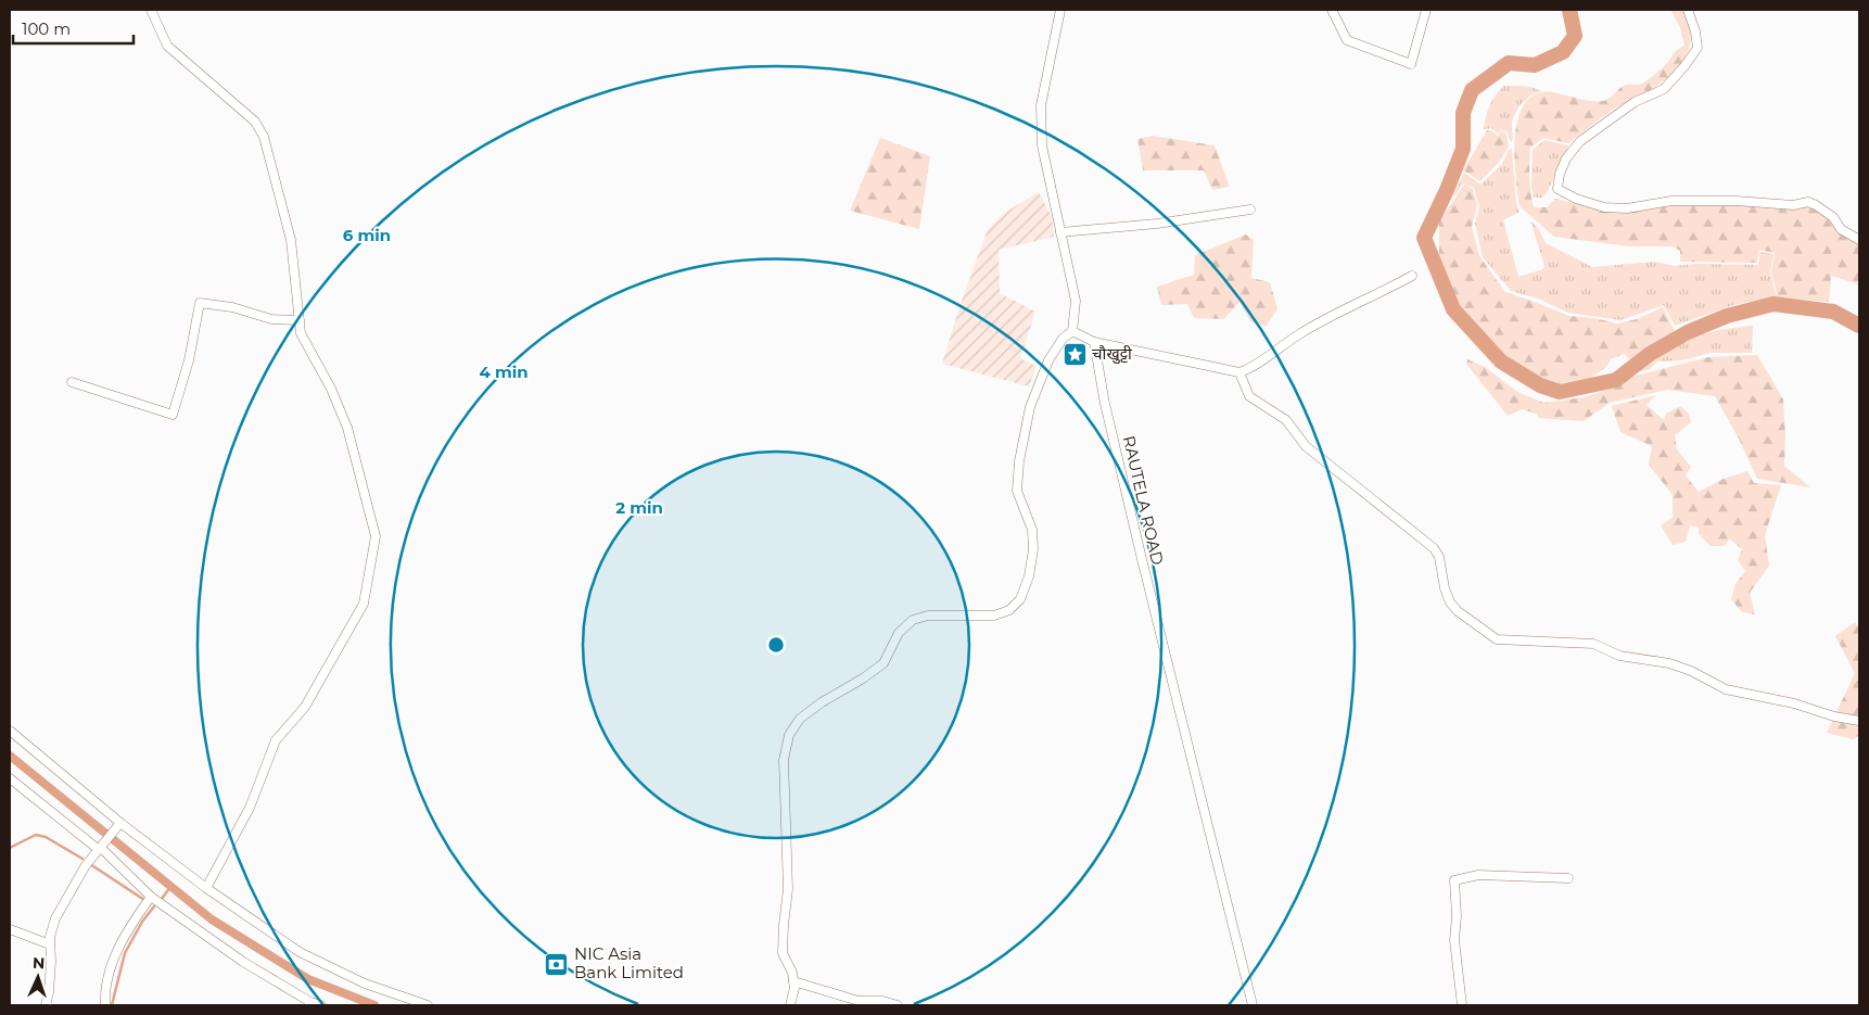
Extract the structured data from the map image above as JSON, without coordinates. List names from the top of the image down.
{
  "streets": {
    "street": ["RAUTELA ROAD"]
  },
  "places": {
    "place": ["चौखुट्टी"],
    "bank": ["NIC Asia Bank Limited"]
  },
  "scale_bar": "100 m",
  "north": "top",
  "rings": ["6 min", "4 min", "2 min"]
}
